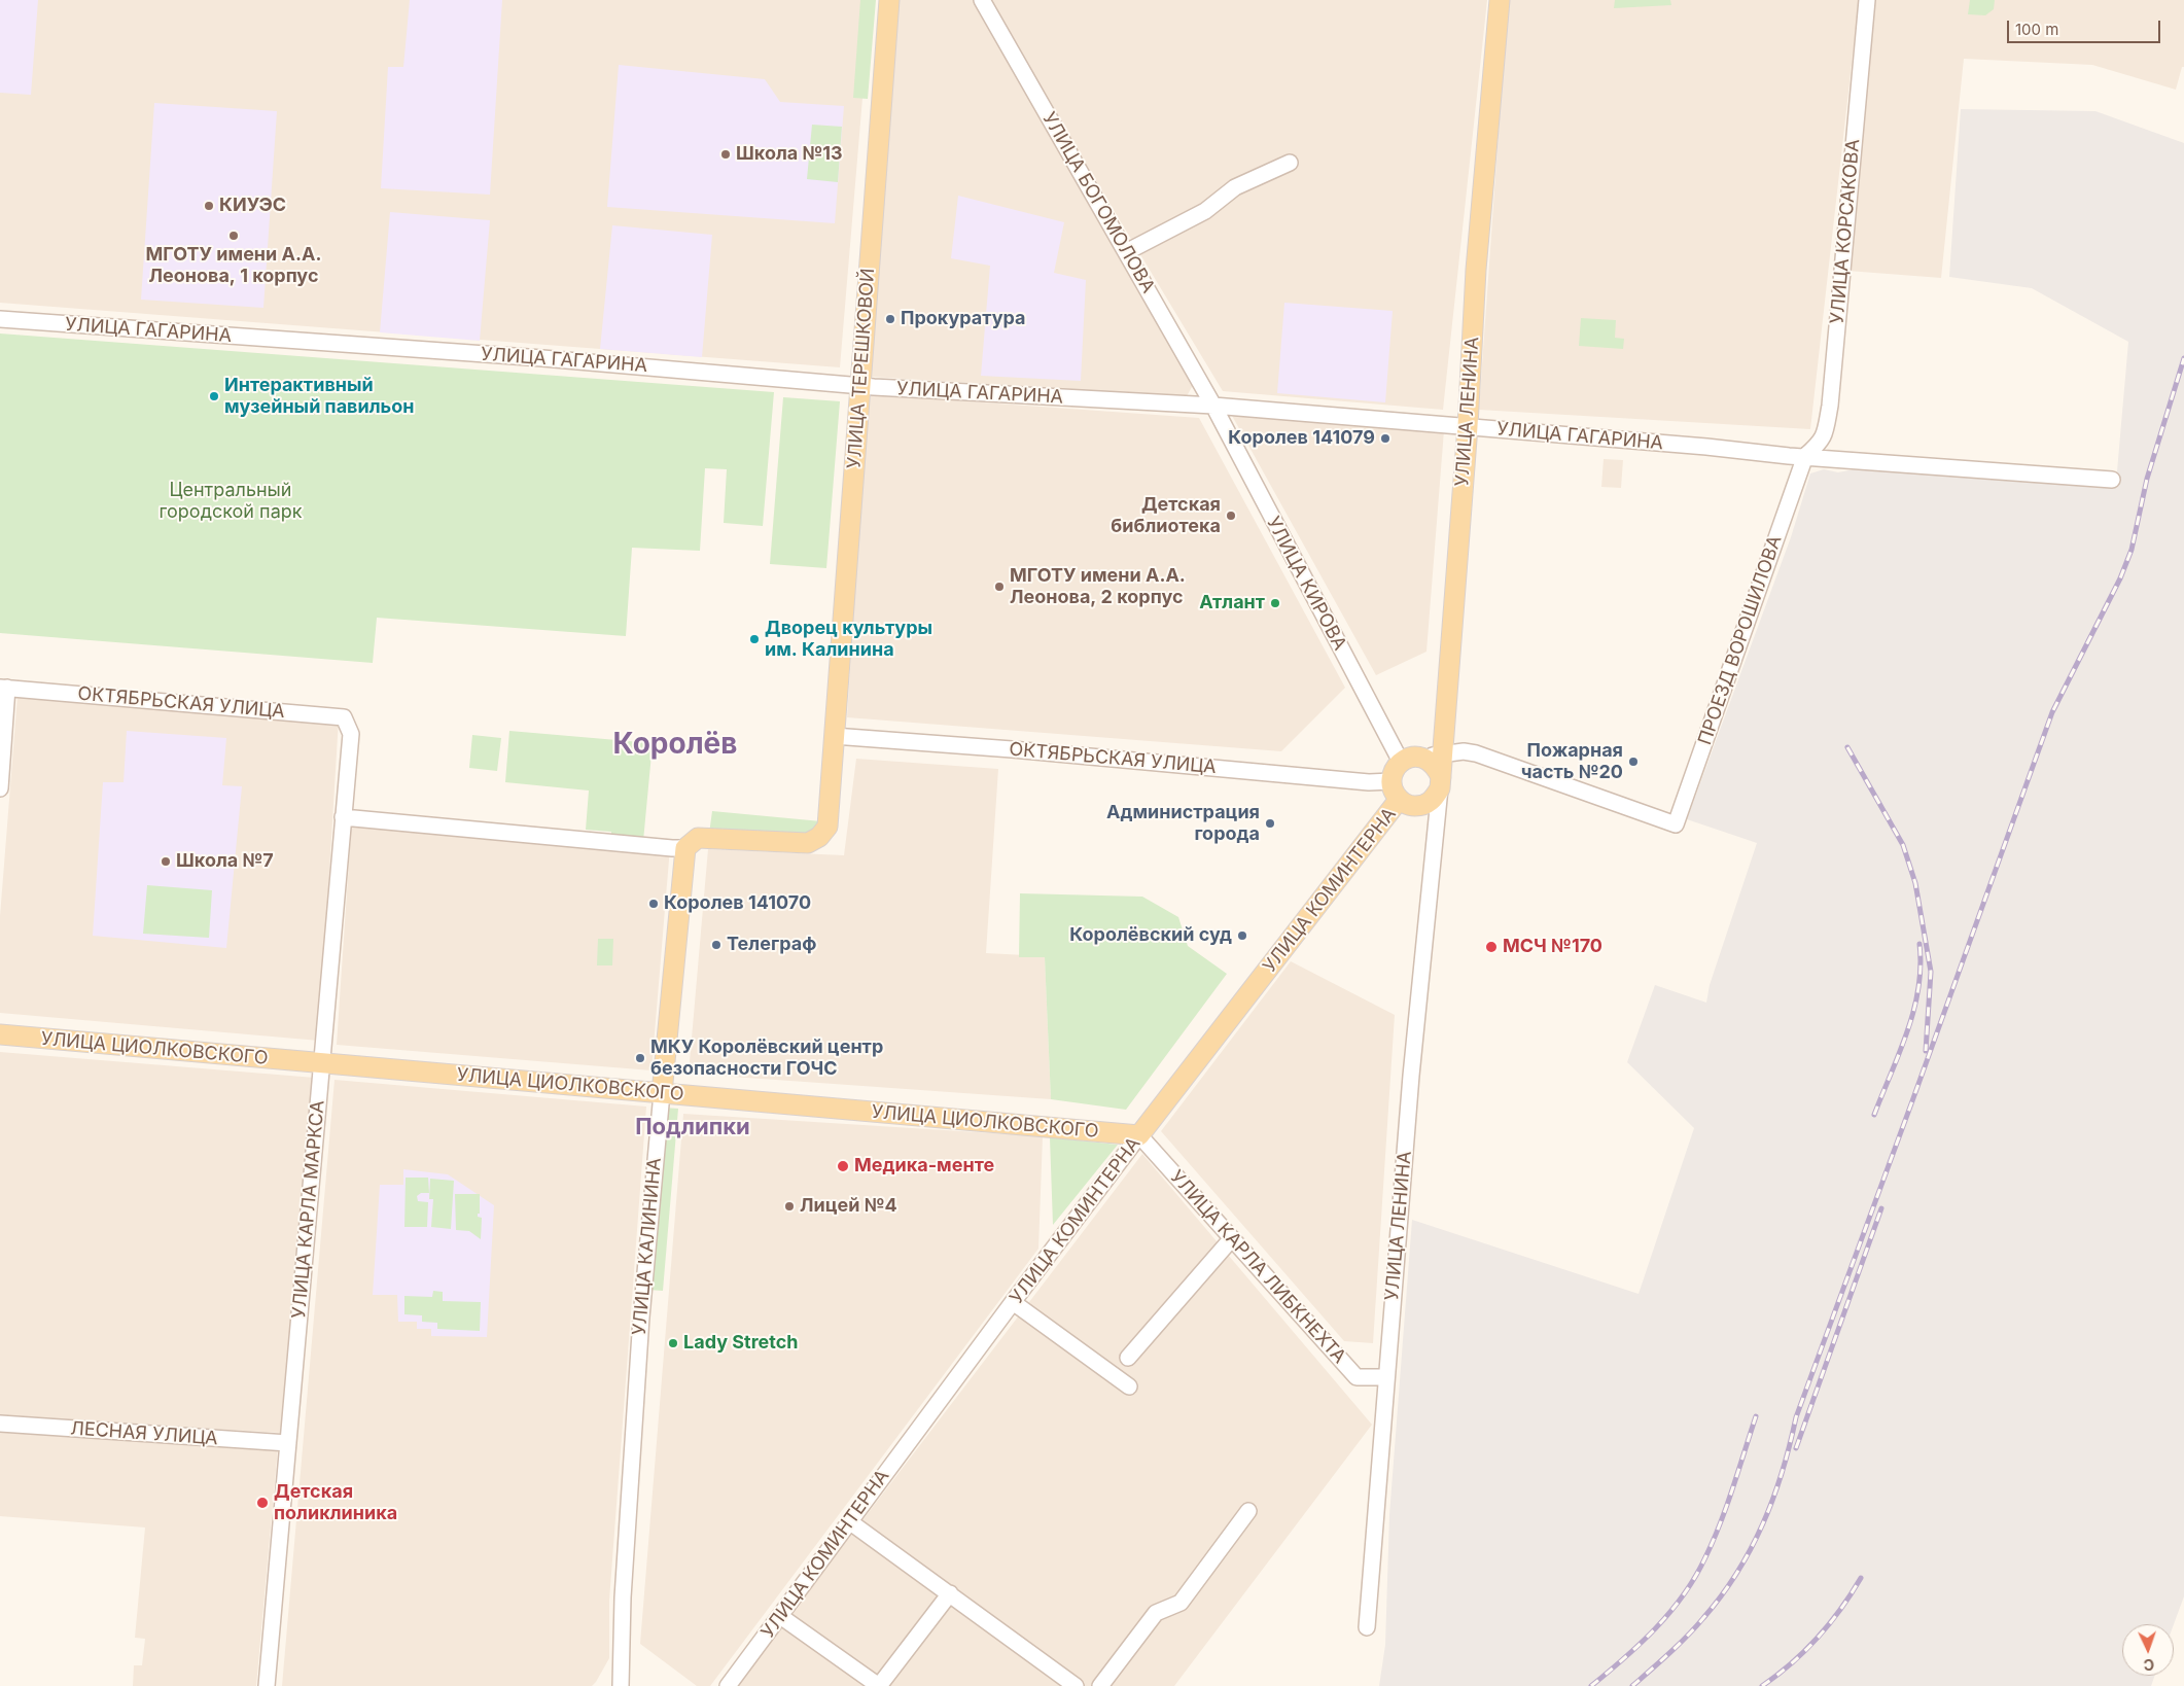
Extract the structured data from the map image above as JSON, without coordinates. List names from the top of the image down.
{
  "streets": {
    "main road": [
      "УЛИЦА ТЕРЕШКОВОЙ",
      "УЛИЦА ЛЕНИНА",
      "УЛИЦА КОМИНТЕРНА",
      "УЛИЦА ЦИОЛКОВСКОГО",
      "УЛИЦА КАЛИНИНА"
    ],
    "street": [
      "УЛИЦА БОГОМОЛОВА",
      "УЛИЦА КОРСАКОВА",
      "УЛИЦА ГАГАРИНА",
      "УЛИЦА КИРОВА",
      "ПРОЕЗД ВОРОШИЛОВА",
      "ОКТЯБРЬСКАЯ УЛИЦА",
      "УЛИЦА КАРЛА МАРКСА",
      "УЛИЦА КАРЛА ЛИБКНЕХТА",
      "ЛЕСНАЯ УЛИЦА"
    ]
  },
  "crossings": [
    ["УЛИЦА БОГОМОЛОВА", "УЛИЦА ГАГАРИНА"],
    ["УЛИЦА БОГОМОЛОВА", "УЛИЦА КИРОВА"],
    ["УЛИЦА КОРСАКОВА", "УЛИЦА ГАГАРИНА"],
    ["УЛИЦА КОРСАКОВА", "ПРОЕЗД ВОРОШИЛОВА"],
    ["УЛИЦА ГАГАРИНА", "УЛИЦА ТЕРЕШКОВОЙ"],
    ["УЛИЦА ГАГАРИНА", "УЛИЦА ЛЕНИНА"],
    ["УЛИЦА ГАГАРИНА", "УЛИЦА КИРОВА"],
    ["УЛИЦА ГАГАРИНА", "ПРОЕЗД ВОРОШИЛОВА"],
    ["УЛИЦА ТЕРЕШКОВОЙ", "ОКТЯБРЬСКАЯ УЛИЦА"],
    ["УЛИЦА ТЕРЕШКОВОЙ", "УЛИЦА КАЛИНИНА"],
    ["УЛИЦА ЛЕНИНА", "УЛИЦА КИРОВА"],
    ["УЛИЦА ЛЕНИНА", "ПРОЕЗД ВОРОШИЛОВА"],
    ["УЛИЦА ЛЕНИНА", "ОКТЯБРЬСКАЯ УЛИЦА"],
    ["УЛИЦА ЛЕНИНА", "УЛИЦА КОМИНТЕРНА"],
    ["УЛИЦА ЛЕНИНА", "УЛИЦА КАРЛА ЛИБКНЕХТА"],
    ["УЛИЦА КИРОВА", "ПРОЕЗД ВОРОШИЛОВА"],
    ["УЛИЦА КИРОВА", "ОКТЯБРЬСКАЯ УЛИЦА"],
    ["УЛИЦА КИРОВА", "УЛИЦА КОМИНТЕРНА"],
    ["ПРОЕЗД ВОРОШИЛОВА", "ОКТЯБРЬСКАЯ УЛИЦА"],
    ["ПРОЕЗД ВОРОШИЛОВА", "УЛИЦА КОМИНТЕРНА"],
    ["ОКТЯБРЬСКАЯ УЛИЦА", "УЛИЦА КОМИНТЕРНА"],
    ["ОКТЯБРЬСКАЯ УЛИЦА", "УЛИЦА КАРЛА МАРКСА"],
    ["УЛИЦА КОМИНТЕРНА", "УЛИЦА ЦИОЛКОВСКОГО"],
    ["УЛИЦА КОМИНТЕРНА", "УЛИЦА КАРЛА ЛИБКНЕХТА"],
    ["УЛИЦА ЦИОЛКОВСКОГО", "УЛИЦА КАРЛА МАРКСА"],
    ["УЛИЦА ЦИОЛКОВСКОГО", "УЛИЦА КАЛИНИНА"],
    ["УЛИЦА ЦИОЛКОВСКОГО", "УЛИЦА КАРЛА ЛИБКНЕХТА"],
    ["УЛИЦА КАРЛА МАРКСА", "ЛЕСНАЯ УЛИЦА"]
  ],
  "districts": ["Королёв", "Подлипки"],
  "parks": ["Центральный городской парк"],
  "places": [
    "Школа №13",
    "КИУЭС",
    "МГОТУ имени А.А. Леонова, 1 корпус",
    "Прокуратура",
    "Интерактивный музейный павильон",
    "Королев 141079",
    "Детская библиотека",
    "МГОТУ имени А.А. Леонова, 2 корпус",
    "Атлант",
    "Дворец культуры им. Калинина",
    "Пожарная часть №20",
    "Администрация города",
    "Школа №7",
    "Королев 141070",
    "Королёвский суд",
    "Телеграф",
    "МСЧ №170",
    "МКУ Королёвский центр безопасности ГОЧС",
    "Медика-менте",
    "Лицей №4",
    "Lady Stretch",
    "Детская поликлиника"
  ],
  "scale_bar": "100 m",
  "north": "bottom"
}
